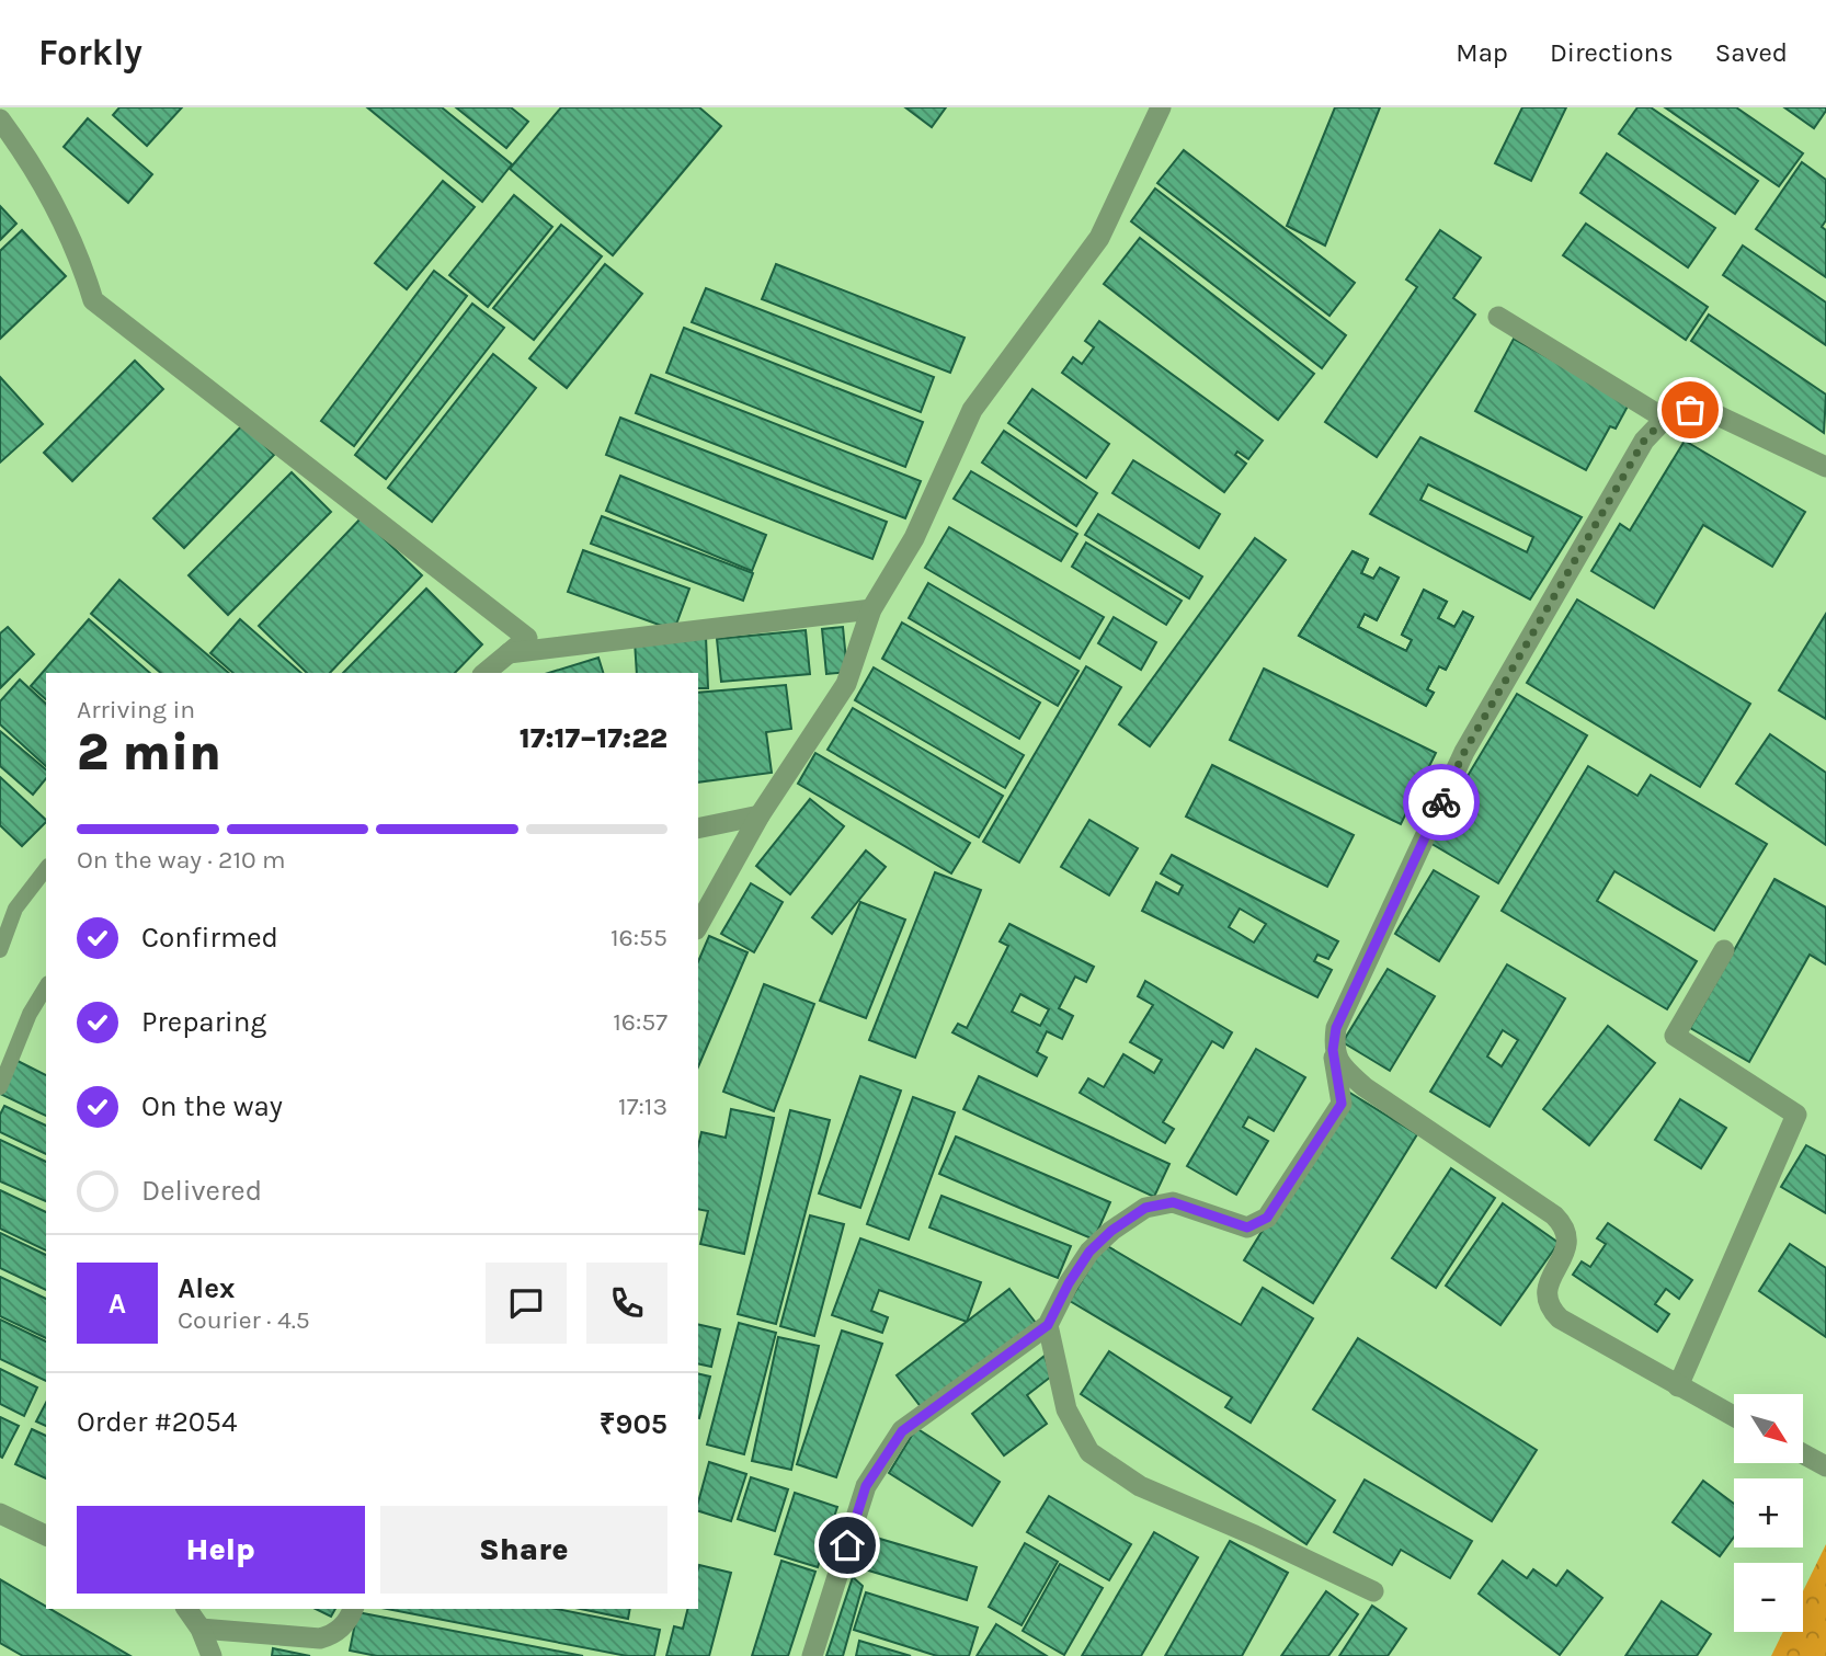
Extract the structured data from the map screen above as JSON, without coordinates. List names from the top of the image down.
{
  "north": "bottom right",
  "page": {
    "header": "Forkly",
    "nav": ["Map", "Directions", "Saved"],
    "heading": ["2 min", "Arriving in", "17:17–17:22"],
    "panel": [
      "Alex",
      "Courier · 4.5",
      "Order #2054",
      "₹905"
    ],
    "bar": "On the way · 210 m",
    "list": [
      ["Confirmed", "16:55"],
      ["Preparing", "16:57"],
      ["On the way", "17:13"],
      "Delivered"
    ],
    "round": "A",
    "map_buttons": ["+", "−"],
    "buttons": ["Help", "Share"]
  }
}
